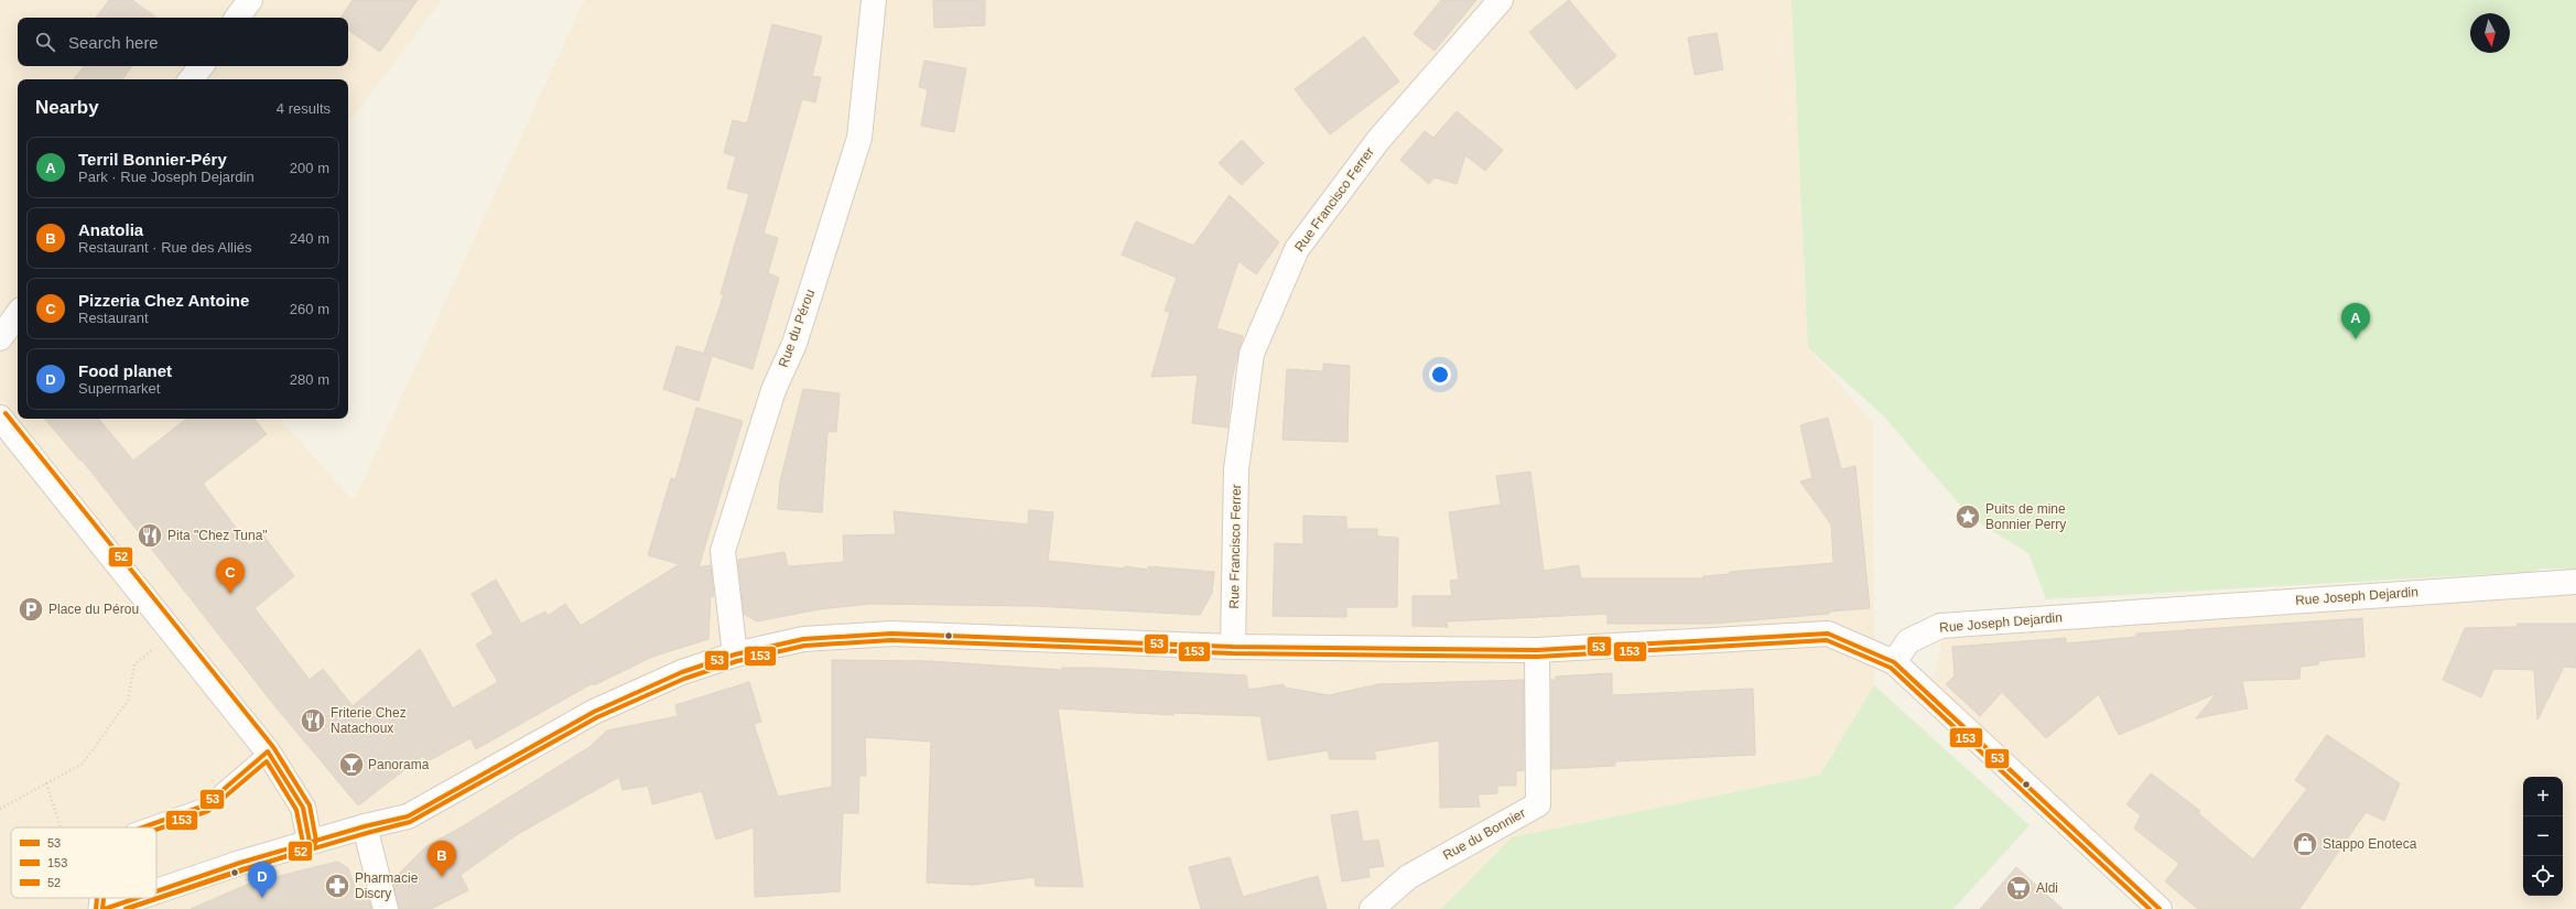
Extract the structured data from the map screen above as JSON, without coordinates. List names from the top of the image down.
{
  "streets": {
    "street": [
      "Rue Francisco Ferrer",
      "Rue du Pérou",
      "Rue Joseph Dejardin",
      "Rue du Bonnier"
    ]
  },
  "places": {
    "place": ["Puits de mine Bonnier Perry"],
    "restaurant": ["Pita \"Chez Tuna\"", "Friterie Chez Natachoux"],
    "parking": ["Place du Pérou"],
    "bar": ["Panorama"],
    "shop": ["Stappo Enoteca"],
    "pharmacy": ["Pharmacie Discry"],
    "supermarket": ["Aldi"]
  },
  "lines": ["transit line 52", "transit line 53", "transit line 153"],
  "legend": ["53", "153", "52"],
  "north": "bottom",
  "page": {
    "search": "Search here",
    "heading": ["Nearby", "4 results"],
    "list": [
      {
        "mark": "A",
        "name": "Terril Bonnier-Péry",
        "note": "Park · Rue Joseph Dejardin",
        "value": "200 m"
      },
      {
        "mark": "B",
        "name": "Anatolia",
        "note": "Restaurant · Rue des Alliés",
        "value": "240 m"
      },
      {
        "mark": "C",
        "name": "Pizzeria Chez Antoine",
        "note": "Restaurant",
        "value": "260 m"
      },
      {
        "mark": "D",
        "name": "Food planet",
        "note": "Supermarket",
        "value": "280 m"
      }
    ],
    "pins": [
      "A",
      "C",
      "B",
      "D"
    ],
    "map_buttons": ["+", "−"]
  }
}
